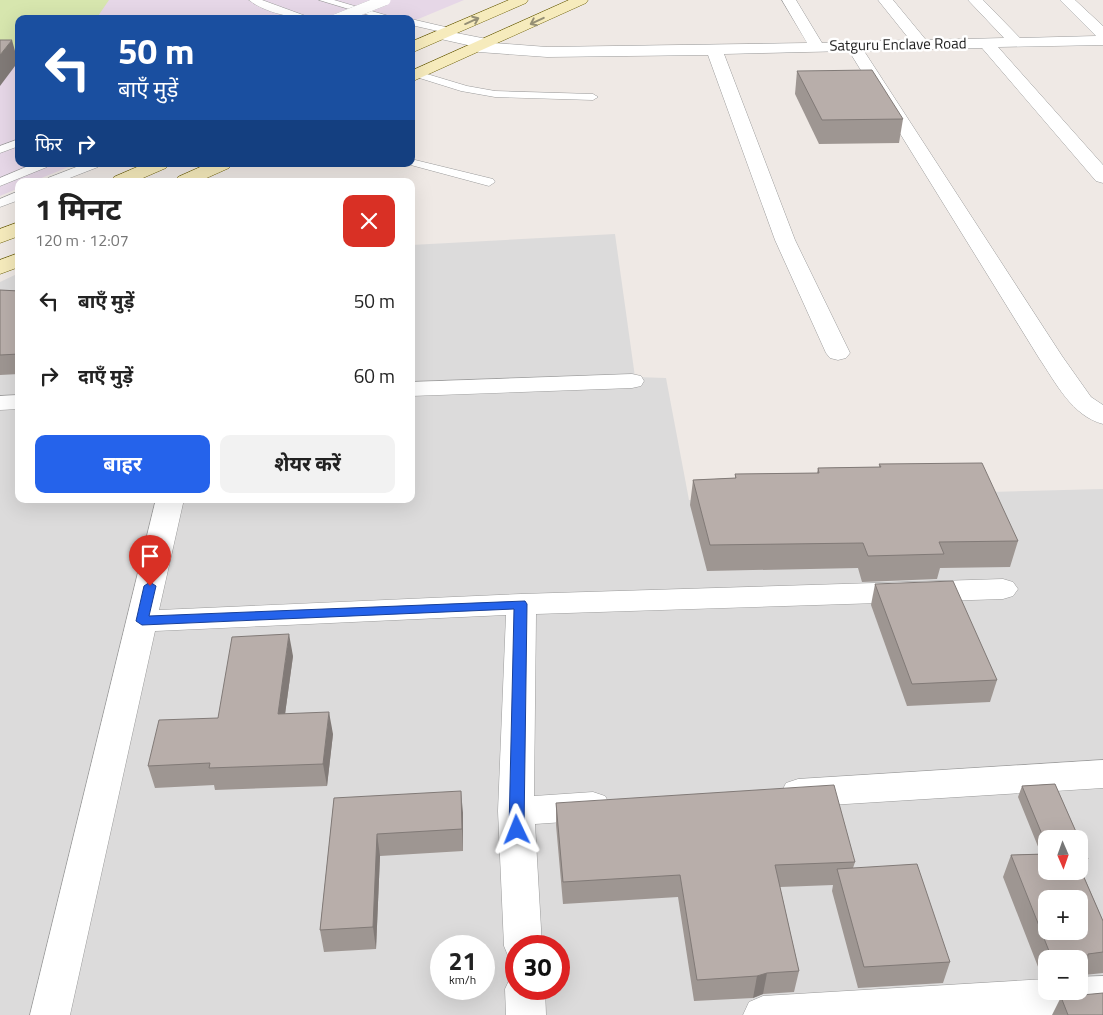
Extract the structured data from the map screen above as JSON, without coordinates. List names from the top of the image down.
{
  "streets": {
    "street": ["Satguru Enclave Road"]
  },
  "north": "bottom",
  "page": {
    "turn": ["50 m", "बाएँ मुड़ें"],
    "then": "फिर",
    "heading": ["1 मिनट", "120 m · 12:07"],
    "list": [
      {
        "name": "बाएँ मुड़ें",
        "value": "50 m"
      },
      {
        "name": "दाएँ मुड़ें",
        "value": "60 m"
      }
    ],
    "buttons": ["बाहर", "शेयर करें"],
    "map_buttons": ["+", "−"],
    "speed": "21 km/h",
    "limit": "30"
  }
}
